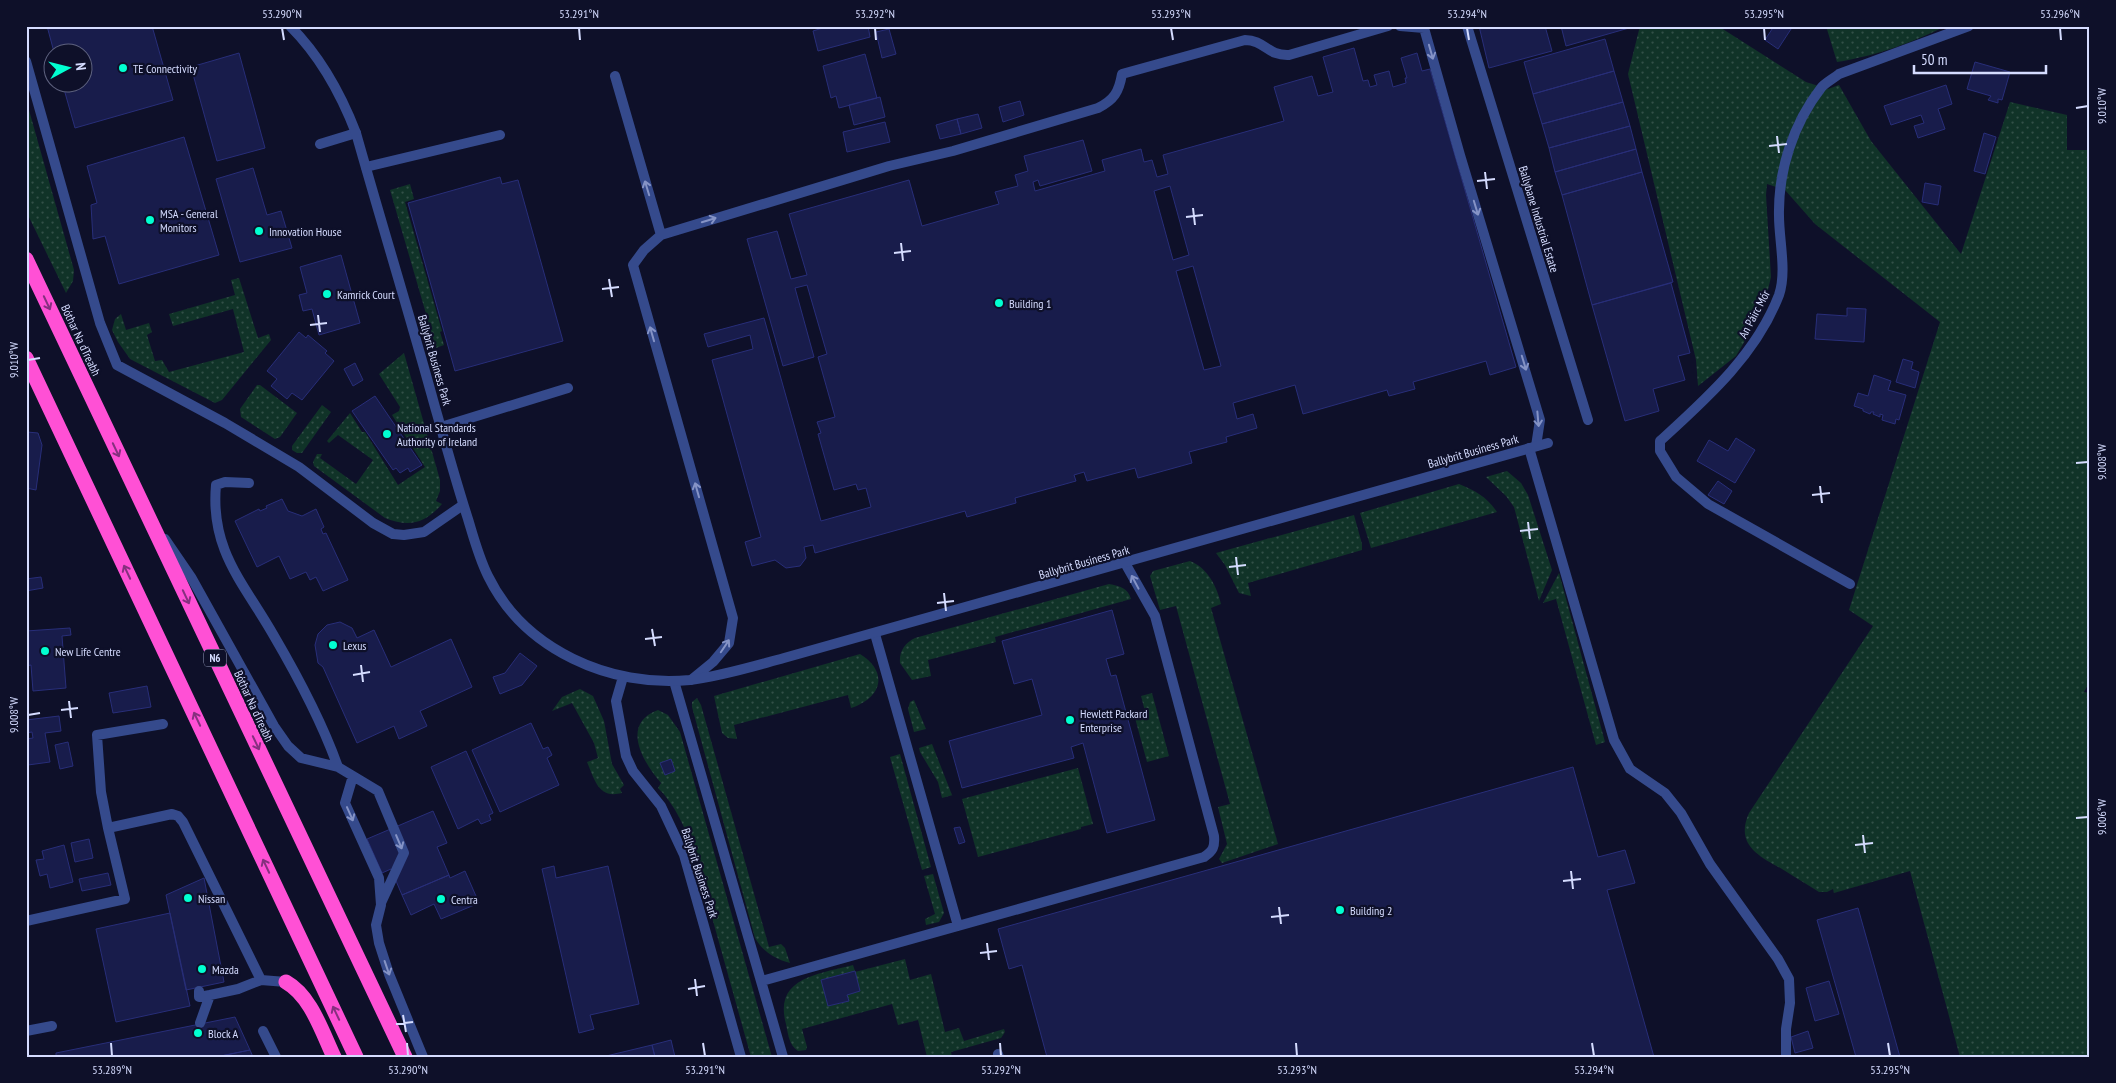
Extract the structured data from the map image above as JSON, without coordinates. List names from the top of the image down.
{
  "streets": {
    "highway": ["Bóthar Na dTreabh", "N6"],
    "street": ["Ballybane Industrial Estate", "An Páirc Mór", "Ballybrit Business Park"]
  },
  "places": [
    "TE Connectivity",
    "MSA - General Monitors",
    "Innovation House",
    "Kamrick Court",
    "Building 1",
    "National Standards Authority of Ireland",
    "Lexus",
    "New Life Centre",
    "Hewlett Packard Enterprise",
    "Nissan",
    "Centra",
    "Building 2",
    "Mazda",
    "Block A"
  ],
  "scale_bar": "50 m",
  "north": "right",
  "coordinates": [
    "53.290°N",
    "53.291°N",
    "53.292°N",
    "53.293°N",
    "53.294°N",
    "53.295°N",
    "53.296°N",
    "9.010°W",
    "9.008°W",
    "9.006°W",
    "53.289°N"
  ]
}
